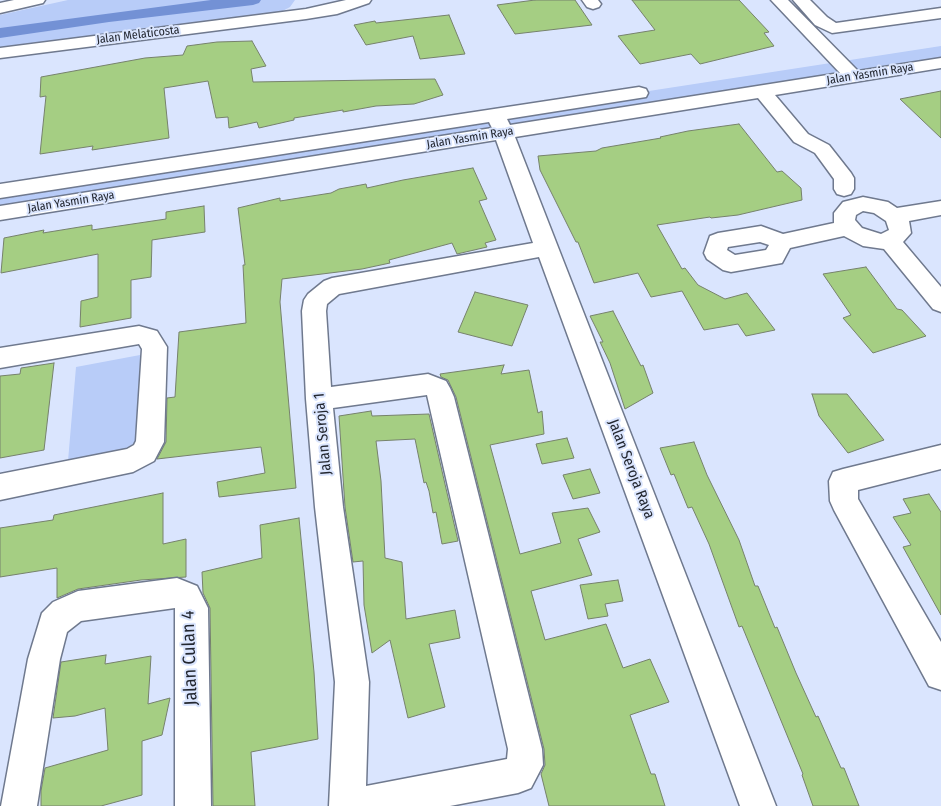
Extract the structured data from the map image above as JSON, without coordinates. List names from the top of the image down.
{
  "streets": {
    "street": [
      "Jalan Melaticosta",
      "Jalan Yasmin Raya",
      "Jalan Seroja 1",
      "Jalan Seroja Raya",
      "Jalan Culan 4"
    ]
  },
  "crossings": [
    ["Jalan Yasmin Raya", "Jalan Seroja Raya"],
    ["Jalan Seroja 1", "Jalan Seroja Raya"]
  ]
}
